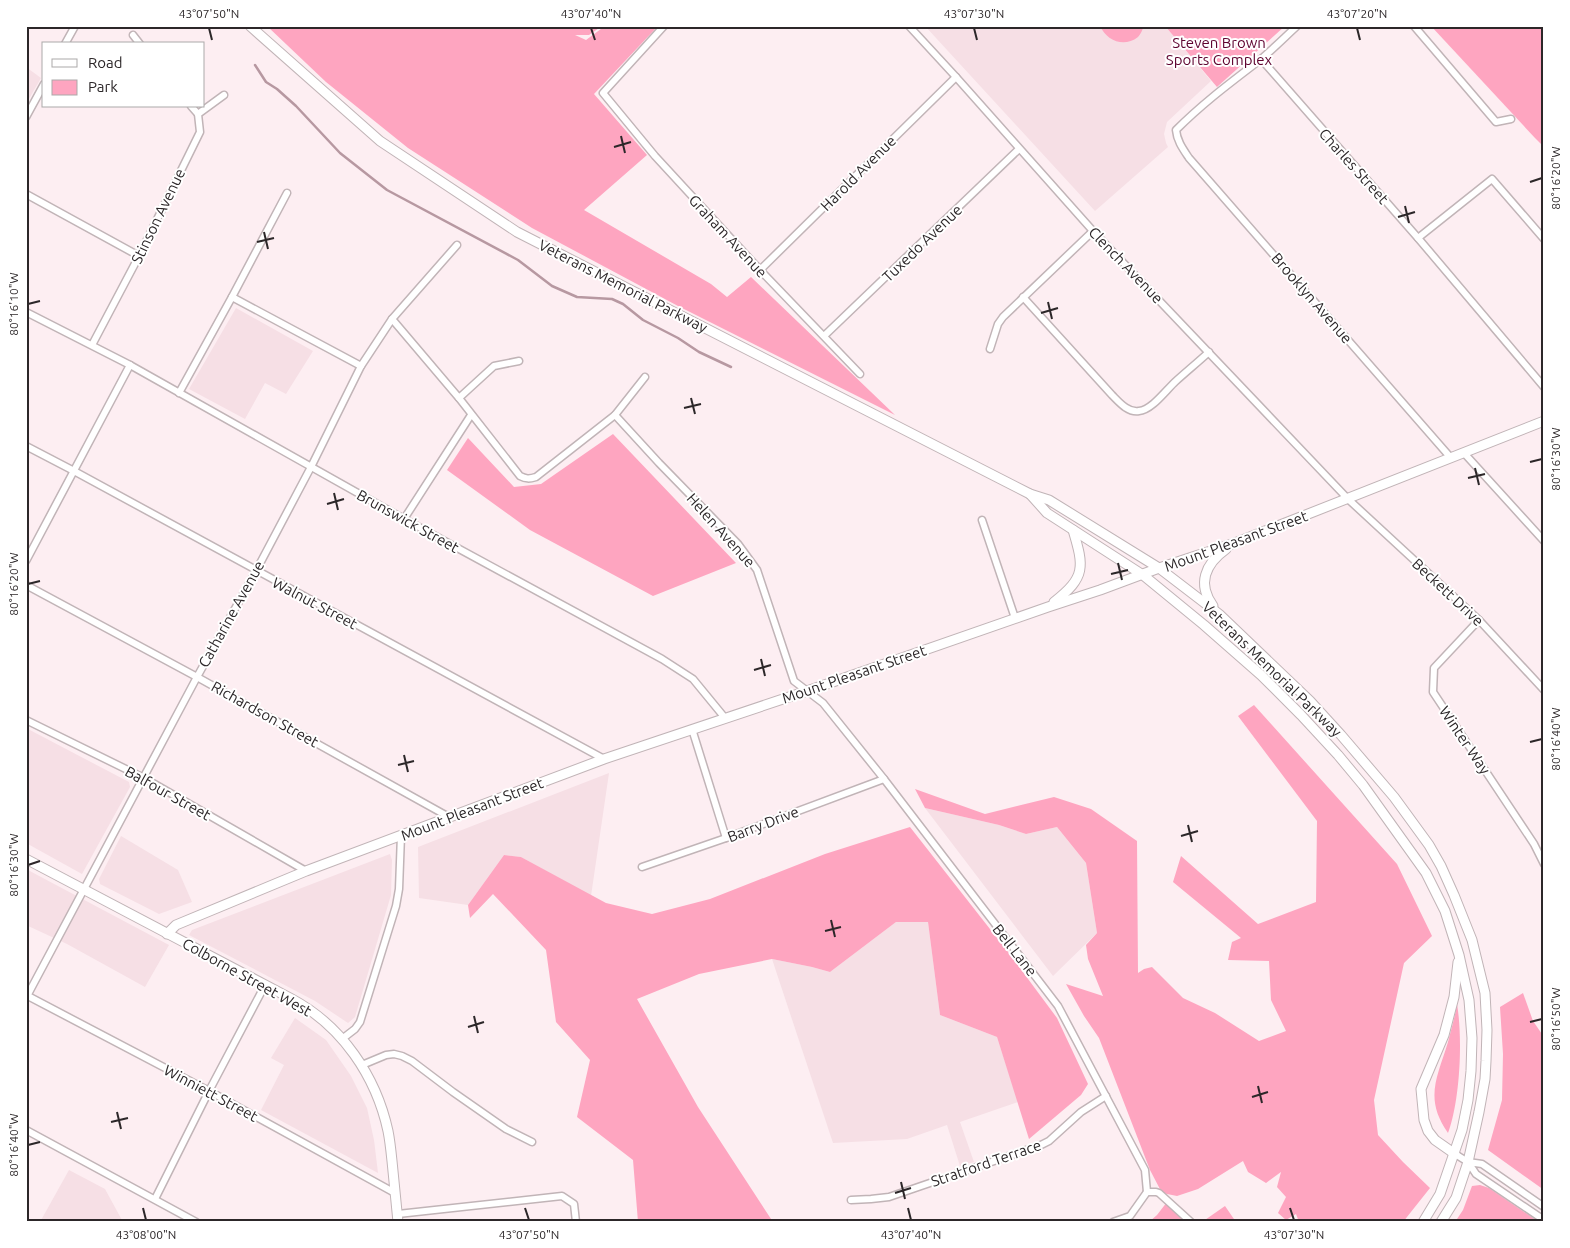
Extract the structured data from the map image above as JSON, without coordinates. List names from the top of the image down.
{
  "streets": {
    "main road": ["Veterans Memorial Parkway", "Mount Pleasant Street", "Colborne Street West"],
    "street": [
      "Charles Street",
      "Harold Avenue",
      "Stinson Avenue",
      "Graham Avenue",
      "Tuxedo Avenue",
      "Clench Avenue",
      "Brooklyn Avenue",
      "Brunswick Street",
      "Helen Avenue",
      "Beckett Drive",
      "Walnut Street",
      "Catharine Avenue",
      "Richardson Street",
      "Winter Way",
      "Balfour Street",
      "Barry Drive",
      "Bell Lane",
      "Winniett Street",
      "Stratford Terrace"
    ]
  },
  "crossings": [
    ["Charles Street", "Brooklyn Avenue"],
    ["Harold Avenue", "Graham Avenue"],
    ["Harold Avenue", "Clench Avenue"],
    ["Stinson Avenue", "Brunswick Street"],
    ["Graham Avenue", "Tuxedo Avenue"],
    ["Tuxedo Avenue", "Clench Avenue"],
    ["Clench Avenue", "Mount Pleasant Street"],
    ["Clench Avenue", "Beckett Drive"],
    ["Veterans Memorial Parkway", "Mount Pleasant Street"],
    ["Brooklyn Avenue", "Mount Pleasant Street"],
    ["Brunswick Street", "Mount Pleasant Street"],
    ["Brunswick Street", "Catharine Avenue"],
    ["Helen Avenue", "Mount Pleasant Street"],
    ["Helen Avenue", "Bell Lane"],
    ["Mount Pleasant Street", "Beckett Drive"],
    ["Mount Pleasant Street", "Walnut Street"],
    ["Mount Pleasant Street", "Richardson Street"],
    ["Mount Pleasant Street", "Balfour Street"],
    ["Mount Pleasant Street", "Bell Lane"],
    ["Mount Pleasant Street", "Colborne Street West"],
    ["Beckett Drive", "Winter Way"],
    ["Walnut Street", "Catharine Avenue"],
    ["Catharine Avenue", "Richardson Street"],
    ["Catharine Avenue", "Balfour Street"],
    ["Catharine Avenue", "Colborne Street West"],
    ["Catharine Avenue", "Winniett Street"],
    ["Barry Drive", "Bell Lane"],
    ["Bell Lane", "Stratford Terrace"],
    ["Colborne Street West", "Winniett Street"]
  ],
  "parks": ["Steven Brown Sports Complex"],
  "legend": ["Road", "Park"],
  "coordinates": [
    "43°07'50\"N",
    "43°07'40\"N",
    "43°07'30\"N",
    "43°07'20\"N",
    "80°16'20\"W",
    "80°16'10\"W",
    "80°16'30\"W",
    "80°16'40\"W",
    "80°16'50\"W",
    "43°08'00\"N"
  ]
}
